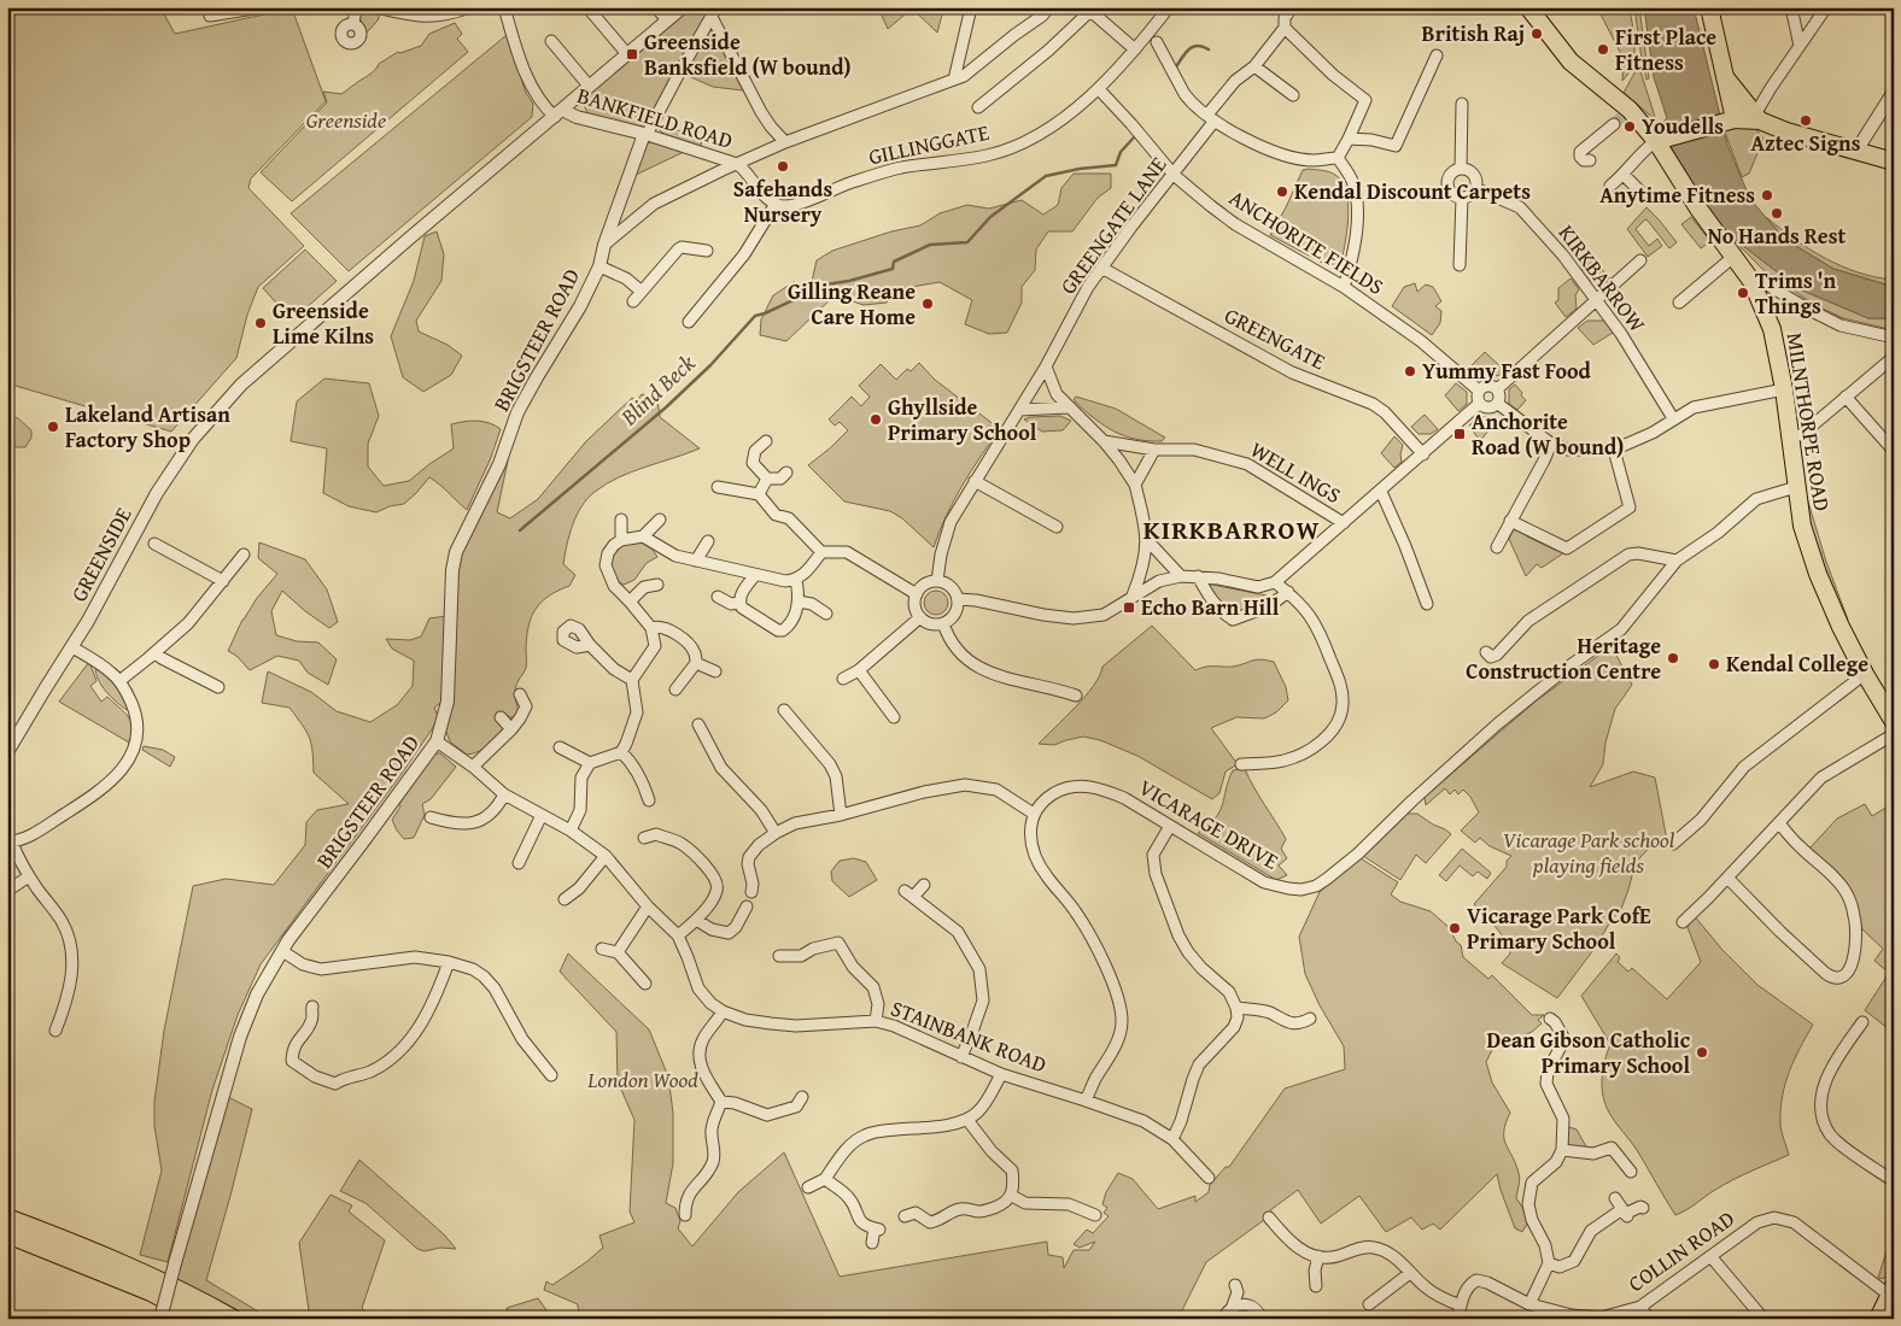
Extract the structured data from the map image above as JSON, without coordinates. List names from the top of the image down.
{
  "streets": {
    "main road": ["MILNTHORPE ROAD"],
    "street": [
      "BANKFIELD ROAD",
      "GILLINGGATE",
      "GREENGATE LANE",
      "ANCHORITE FIELDS",
      "KIRKBARROW",
      "GREENGATE",
      "BRIGSTEER ROAD",
      "WELL INGS",
      "GREENSIDE",
      "VICARAGE DRIVE",
      "STAINBANK ROAD",
      "COLLIN ROAD"
    ]
  },
  "crossings": [
    ["BANKFIELD ROAD", "BRIGSTEER ROAD"],
    ["BANKFIELD ROAD", "GREENSIDE"],
    ["GILLINGGATE", "ANCHORITE FIELDS"],
    ["GREENGATE LANE", "ANCHORITE FIELDS"],
    ["GREENGATE LANE", "GREENGATE"],
    ["GREENGATE LANE", "WELL INGS"],
    ["MILNTHORPE ROAD", "VICARAGE DRIVE"]
  ],
  "districts": ["KIRKBARROW"],
  "water": ["Blind Beck"],
  "parks": ["Greenside", "Vicarage Park school playing fields", "London Wood"],
  "places": {
    "other": [
      "British Raj",
      "First Place Fitness",
      "Aztec Signs",
      "Youdells",
      "Safehands Nursery",
      "Kendal Discount Carpets",
      "Anytime Fitness",
      "No Hands Rest",
      "Trims 'n Things",
      "Gilling Reane Care Home",
      "Greenside Lime Kilns",
      "Yummy Fast Food",
      "Ghyllside Primary School",
      "Lakeland Artisan Factory Shop",
      "Heritage Construction Centre",
      "Kendal College",
      "Vicarage Park CofE Primary School",
      "Dean Gibson Catholic Primary School"
    ],
    "transit": ["Greenside Banksfield (W bound)", "Anchorite Road (W bound)", "Echo Barn Hill"]
  }
}
